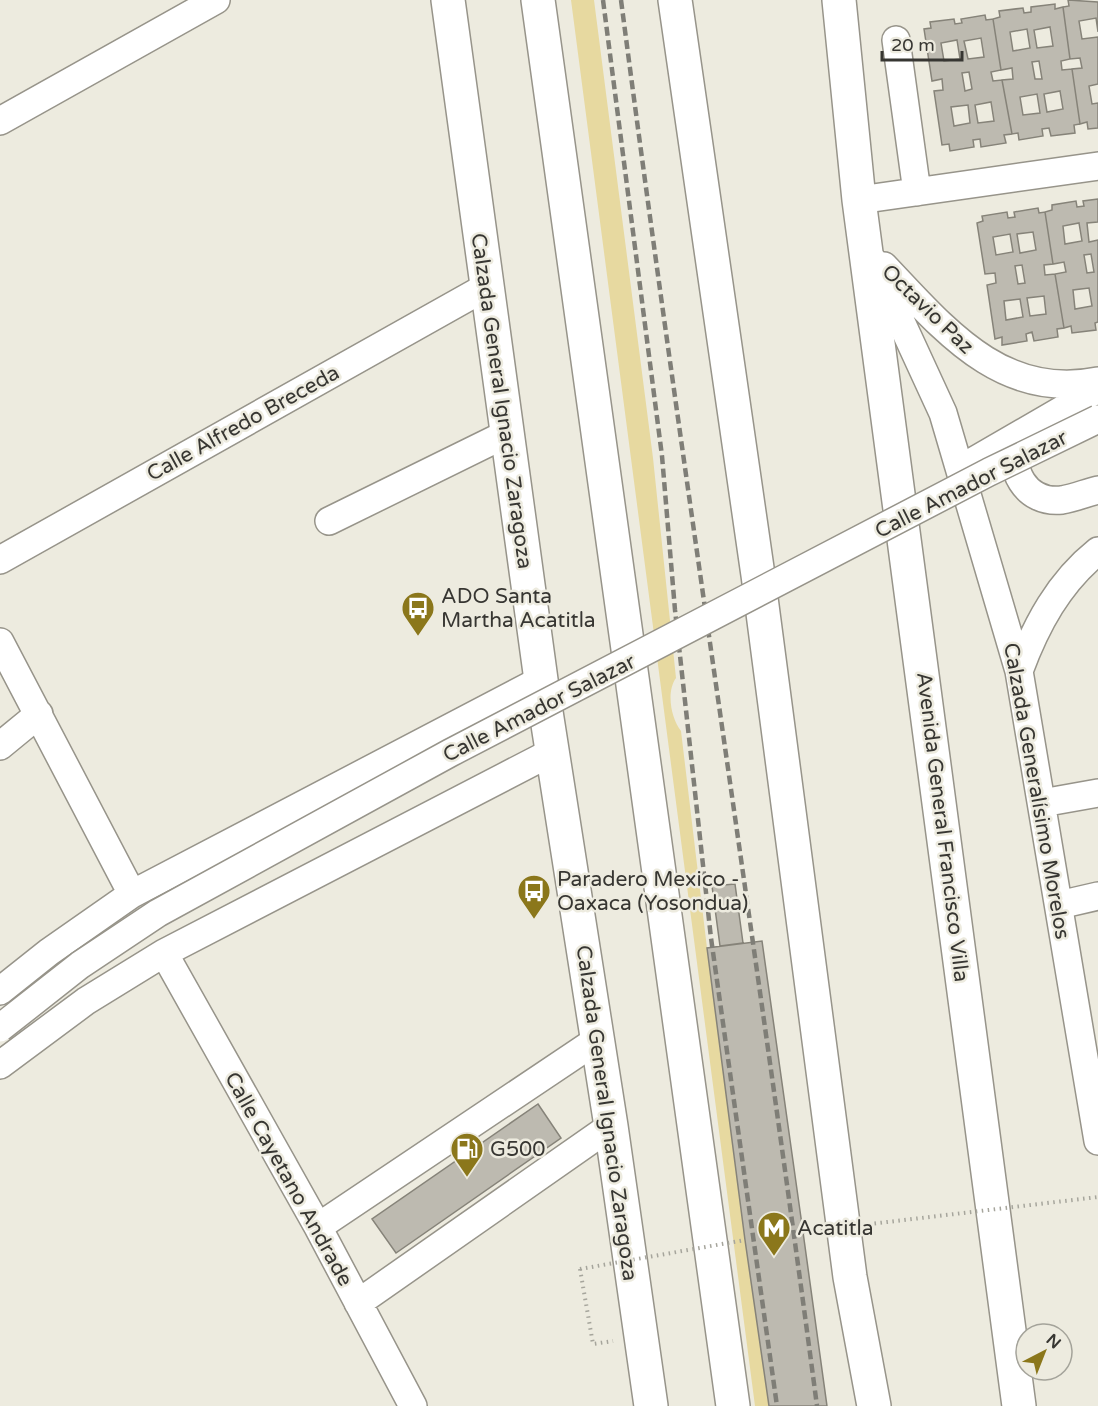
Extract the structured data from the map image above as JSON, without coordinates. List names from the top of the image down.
{
  "streets": {
    "main road": ["Calzada General Ignacio Zaragoza", "Avenida General Francisco Villa"],
    "street": [
      "Octavio Paz",
      "Calle Alfredo Breceda",
      "Calle Amador Salazar",
      "Calzada Generalísimo Morelos",
      "Calle Cayetano Andrade"
    ]
  },
  "crossings": [
    ["Octavio Paz", "Calzada Generalísimo Morelos"],
    ["Octavio Paz", "Avenida General Francisco Villa"],
    ["Calzada General Ignacio Zaragoza", "Calle Alfredo Breceda"],
    ["Calzada General Ignacio Zaragoza", "Calle Amador Salazar"],
    ["Calzada Generalísimo Morelos", "Avenida General Francisco Villa"]
  ],
  "places": {
    "bus stop": ["ADO Santa Martha Acatitla", "Paradero Mexico - Oaxaca (Yosondua)"],
    "fuel station": ["G500"],
    "metro station": ["Acatitla"]
  },
  "scale_bar": "20 m",
  "north": "top right"
}
